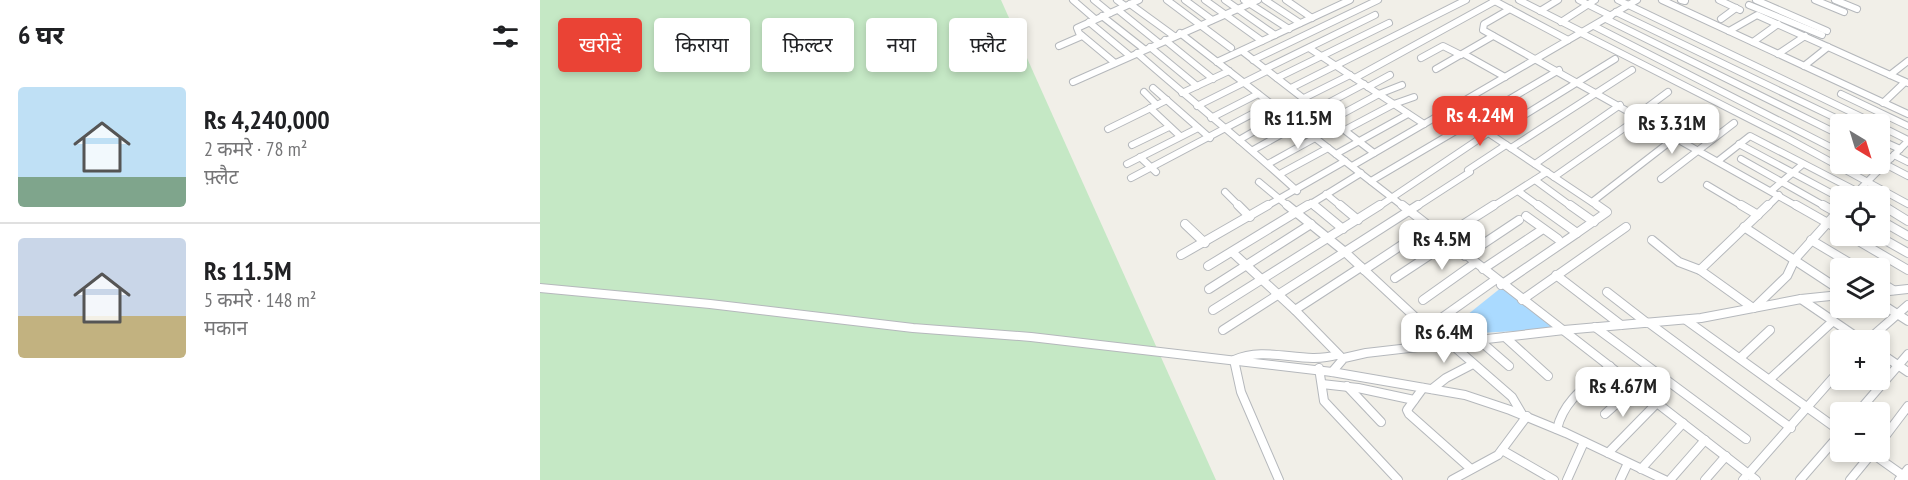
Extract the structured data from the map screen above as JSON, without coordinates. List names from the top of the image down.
{
  "north": "bottom right",
  "page": {
    "heading": "6 घर",
    "chip": [
      "खरीदें",
      "किराया",
      "फ़िल्टर",
      "नया",
      "फ़्लैट"
    ],
    "list": [
      {
        "name": "Rs 4,240,000",
        "note": "2 कमरे · 78 m² · फ़्लैट"
      },
      {
        "name": "Rs 11.5M",
        "note": "5 कमरे · 148 m² · मकान"
      }
    ],
    "price": [
      "Rs 4.24M",
      "Rs 11.5M",
      "Rs 3.31M",
      "Rs 4.5M",
      "Rs 6.4M",
      "Rs 4.67M"
    ],
    "map_buttons": ["+", "−"]
  }
}
